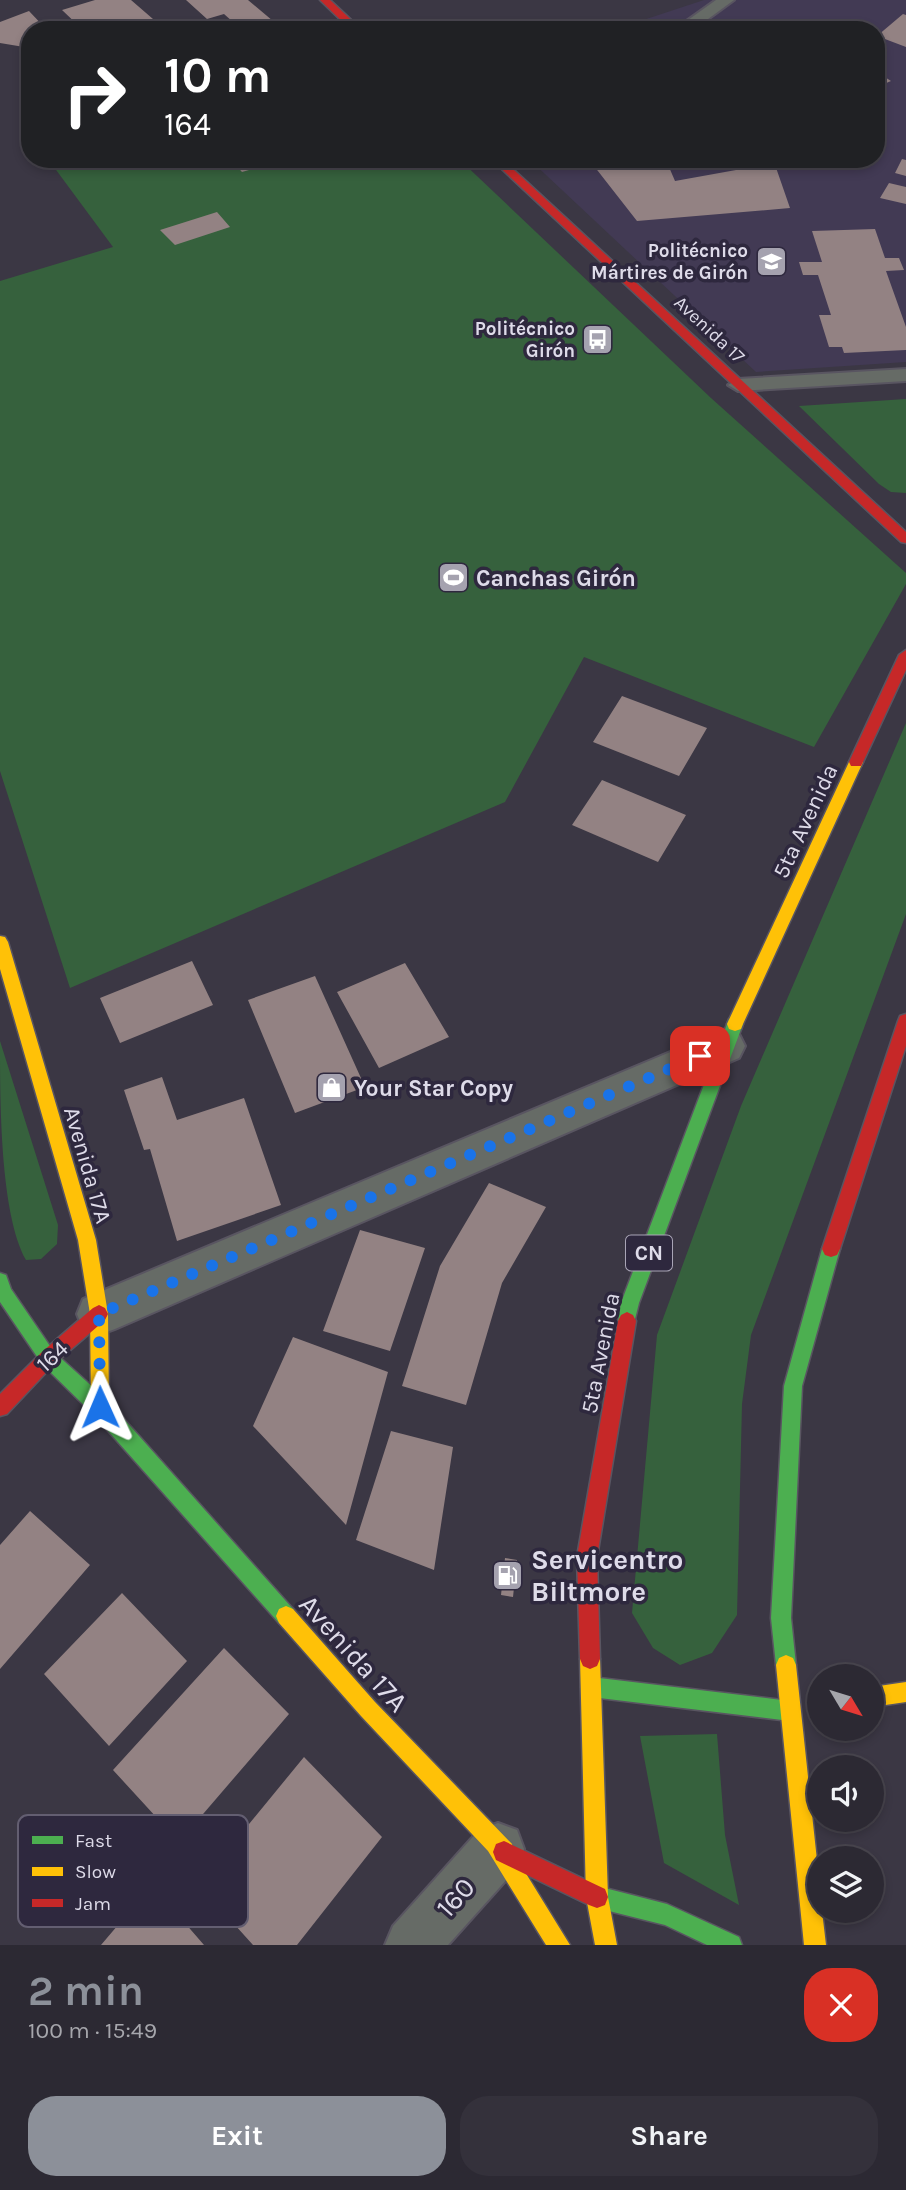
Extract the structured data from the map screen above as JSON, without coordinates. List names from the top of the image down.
{
  "streets": {
    "main road": [
      "Avenida 17",
      "5ta Avenida",
      "Avenida 17A",
      "CN",
      "164"
    ],
    "street": ["160"]
  },
  "crossings": [
    ["5ta Avenida", "Avenida 17A"],
    ["5ta Avenida", "164"],
    ["Avenida 17A", "164"],
    ["Avenida 17A", "160"]
  ],
  "places": {
    "school or university": ["Politécnico Mártires de Girón"],
    "bus stop": ["Politécnico Girón"],
    "sports": ["Canchas Girón"],
    "shop": ["Your Star Copy"],
    "fuel station": ["Servicentro Biltmore"]
  },
  "legend": ["Fast", "Slow", "Jam"],
  "north": "bottom right",
  "page": {
    "turn": ["10 m", "164"],
    "heading": ["2 min", "100 m · 15:49"],
    "buttons": ["Exit", "Share"]
  }
}
